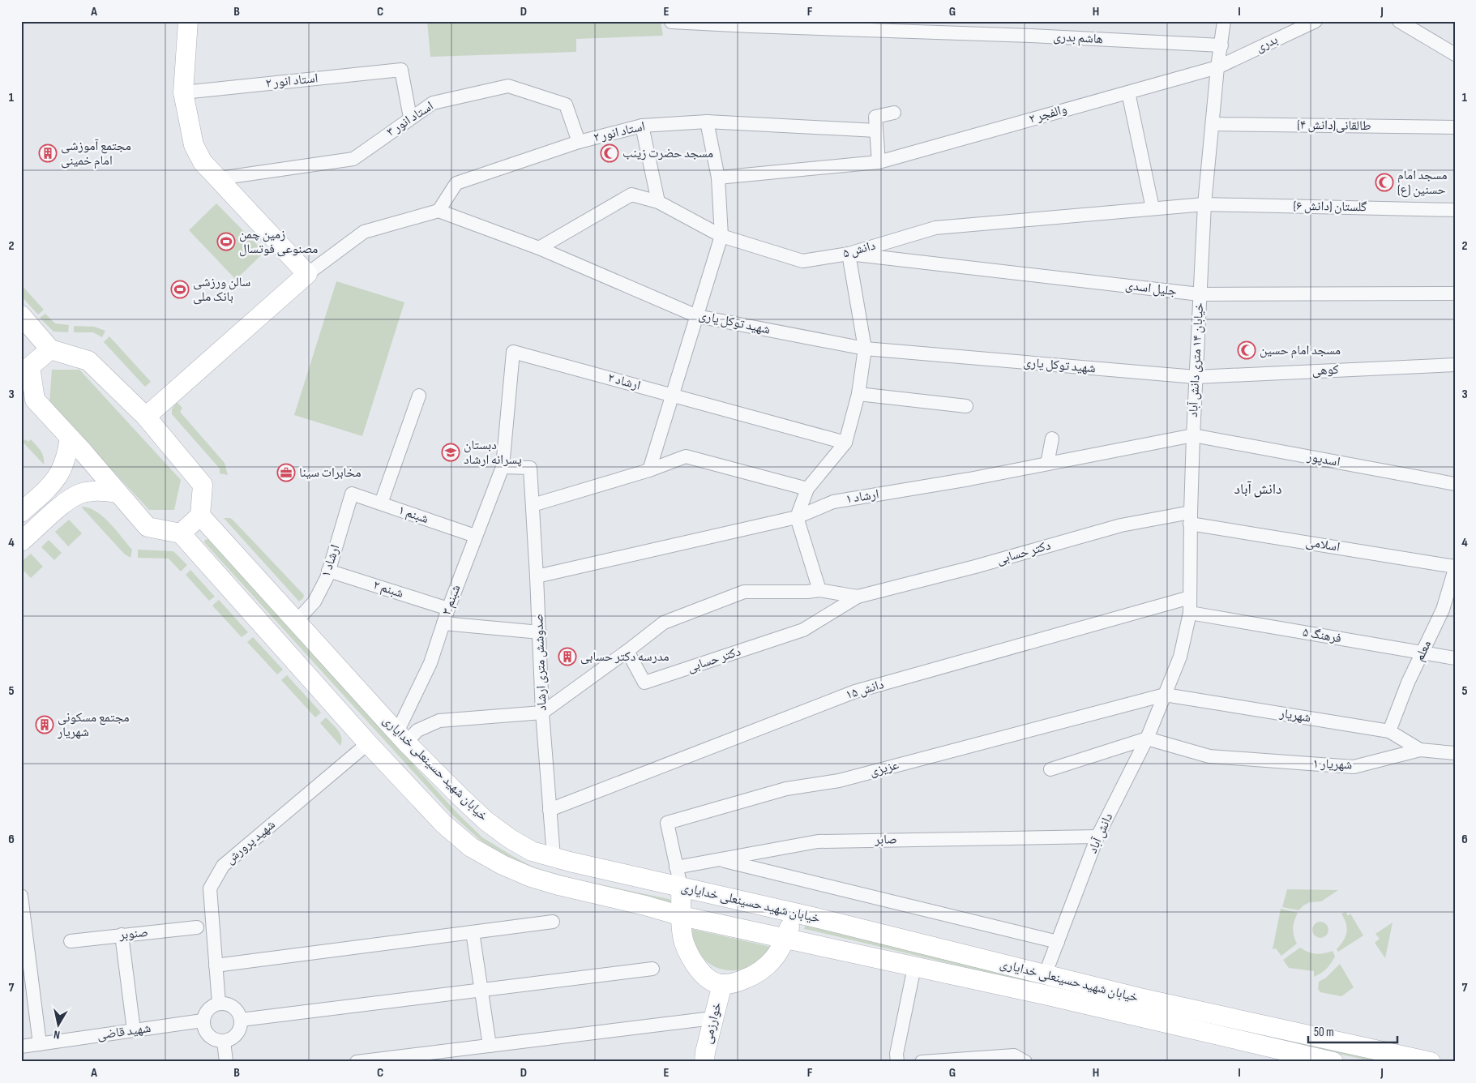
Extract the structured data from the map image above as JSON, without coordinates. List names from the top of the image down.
{
  "streets": {
    "street": [
      "هاشم بدری",
      "بدری",
      "استاد انور ۲",
      "والفجر ۲",
      "استاد انور ۳",
      "طالقانی(دانش ۴)",
      "گلستان (دانش ۶)",
      "دانش ۵",
      "جلیل اسدی",
      "شهید توکل یاری",
      "خیابان ۱۴ متری دانش آباد",
      "کوهی",
      "ارشاد ۲",
      "اسدپور",
      "ارشاد ۱",
      "شبنم ۱",
      "اسلامی",
      "دکتر حسابی",
      "شبنم ۲",
      "شبنم ۳",
      "فرهنگ ۵",
      "معلم",
      "صدوشش متری ارشاد",
      "دانش ۱۵",
      "شهریار",
      "شهریار ۱",
      "خیابان شهید حسینعلی خدایاری",
      "عزیزی",
      "دانش آباد",
      "صابر",
      "شهید پرورش",
      "صنوبر",
      "خوارزمی",
      "شهید قاضی"
    ]
  },
  "crossings": [
    ["هاشم بدری", "خیابان ۱۴ متری دانش آباد"],
    ["بدری", "والفجر ۲"],
    ["بدری", "خیابان ۱۴ متری دانش آباد"],
    ["استاد انور ۲", "استاد انور ۳"],
    ["استاد انور ۲", "شهید توکل یاری"],
    ["والفجر ۲", "خیابان ۱۴ متری دانش آباد"],
    ["طالقانی(دانش ۴)", "خیابان ۱۴ متری دانش آباد"],
    ["گلستان (دانش ۶)", "دانش ۵"],
    ["گلستان (دانش ۶)", "خیابان ۱۴ متری دانش آباد"],
    ["دانش ۵", "جلیل اسدی"],
    ["دانش ۵", "شهید توکل یاری"],
    ["دانش ۵", "خیابان ۱۴ متری دانش آباد"],
    ["جلیل اسدی", "خیابان ۱۴ متری دانش آباد"],
    ["شهید توکل یاری", "خیابان ۱۴ متری دانش آباد"],
    ["شهید توکل یاری", "کوهی"],
    ["خیابان ۱۴ متری دانش آباد", "کوهی"],
    ["خیابان ۱۴ متری دانش آباد", "اسدپور"],
    ["خیابان ۱۴ متری دانش آباد", "ارشاد ۱"],
    ["خیابان ۱۴ متری دانش آباد", "اسلامی"],
    ["خیابان ۱۴ متری دانش آباد", "دکتر حسابی"],
    ["خیابان ۱۴ متری دانش آباد", "فرهنگ ۵"],
    ["خیابان ۱۴ متری دانش آباد", "دانش ۱۵"],
    ["خیابان ۱۴ متری دانش آباد", "شهریار"],
    ["خیابان ۱۴ متری دانش آباد", "عزیزی"],
    ["خیابان ۱۴ متری دانش آباد", "دانش آباد"],
    ["ارشاد ۲", "شبنم ۳"],
    ["ارشاد ۲", "صدوشش متری ارشاد"],
    ["اسدپور", "ارشاد ۱"],
    ["ارشاد ۱", "شبنم ۱"],
    ["ارشاد ۱", "شبنم ۲"],
    ["ارشاد ۱", "صدوشش متری ارشاد"],
    ["ارشاد ۱", "خیابان شهید حسینعلی خدایاری"],
    ["شبنم ۱", "شبنم ۳"],
    ["اسلامی", "دکتر حسابی"],
    ["اسلامی", "معلم"],
    ["دکتر حسابی", "صدوشش متری ارشاد"],
    ["شبنم ۲", "شبنم ۳"],
    ["شبنم ۳", "صدوشش متری ارشاد"],
    ["شبنم ۳", "خیابان شهید حسینعلی خدایاری"],
    ["فرهنگ ۵", "معلم"],
    ["معلم", "شهریار"],
    ["صدوشش متری ارشاد", "دانش ۱۵"],
    ["صدوشش متری ارشاد", "خیابان شهید حسینعلی خدایاری"],
    ["شهریار", "شهریار ۱"],
    ["شهریار", "عزیزی"],
    ["شهریار", "دانش آباد"],
    ["شهریار ۱", "دانش آباد"],
    ["خیابان شهید حسینعلی خدایاری", "عزیزی"],
    ["خیابان شهید حسینعلی خدایاری", "دانش آباد"],
    ["خیابان شهید حسینعلی خدایاری", "شهید پرورش"],
    ["خیابان شهید حسینعلی خدایاری", "خوارزمی"],
    ["عزیزی", "دانش آباد"],
    ["عزیزی", "صابر"],
    ["عزیزی", "خوارزمی"],
    ["دانش آباد", "صابر"],
    ["شهید پرورش", "شهید قاضی"]
  ],
  "districts": ["دانش آباد"],
  "places": {
    "building": ["مجتمع آموزشی امام خمینی", "مدرسه دکتر حسابی", "مجتمع مسکونی شهریار"],
    "mosque": ["مسجد حضرت زینب", "مسجد امام حسنین (ع)", "مسجد امام حسین"],
    "sports": ["زمین چمن مصنوعی فوتسال", "سالن ورزشی بانک ملی"],
    "school or university": ["دبستان پسرانه ارشاد"],
    "office": ["مخابرات سینا"]
  },
  "scale_bar": "50 m",
  "north": "bottom",
  "grid": {
    "columns": [
      "A",
      "B",
      "C",
      "D",
      "E",
      "F",
      "G",
      "H",
      "I",
      "J"
    ],
    "rows": [
      "1",
      "2",
      "3",
      "4",
      "5",
      "6",
      "7"
    ]
  }
}
